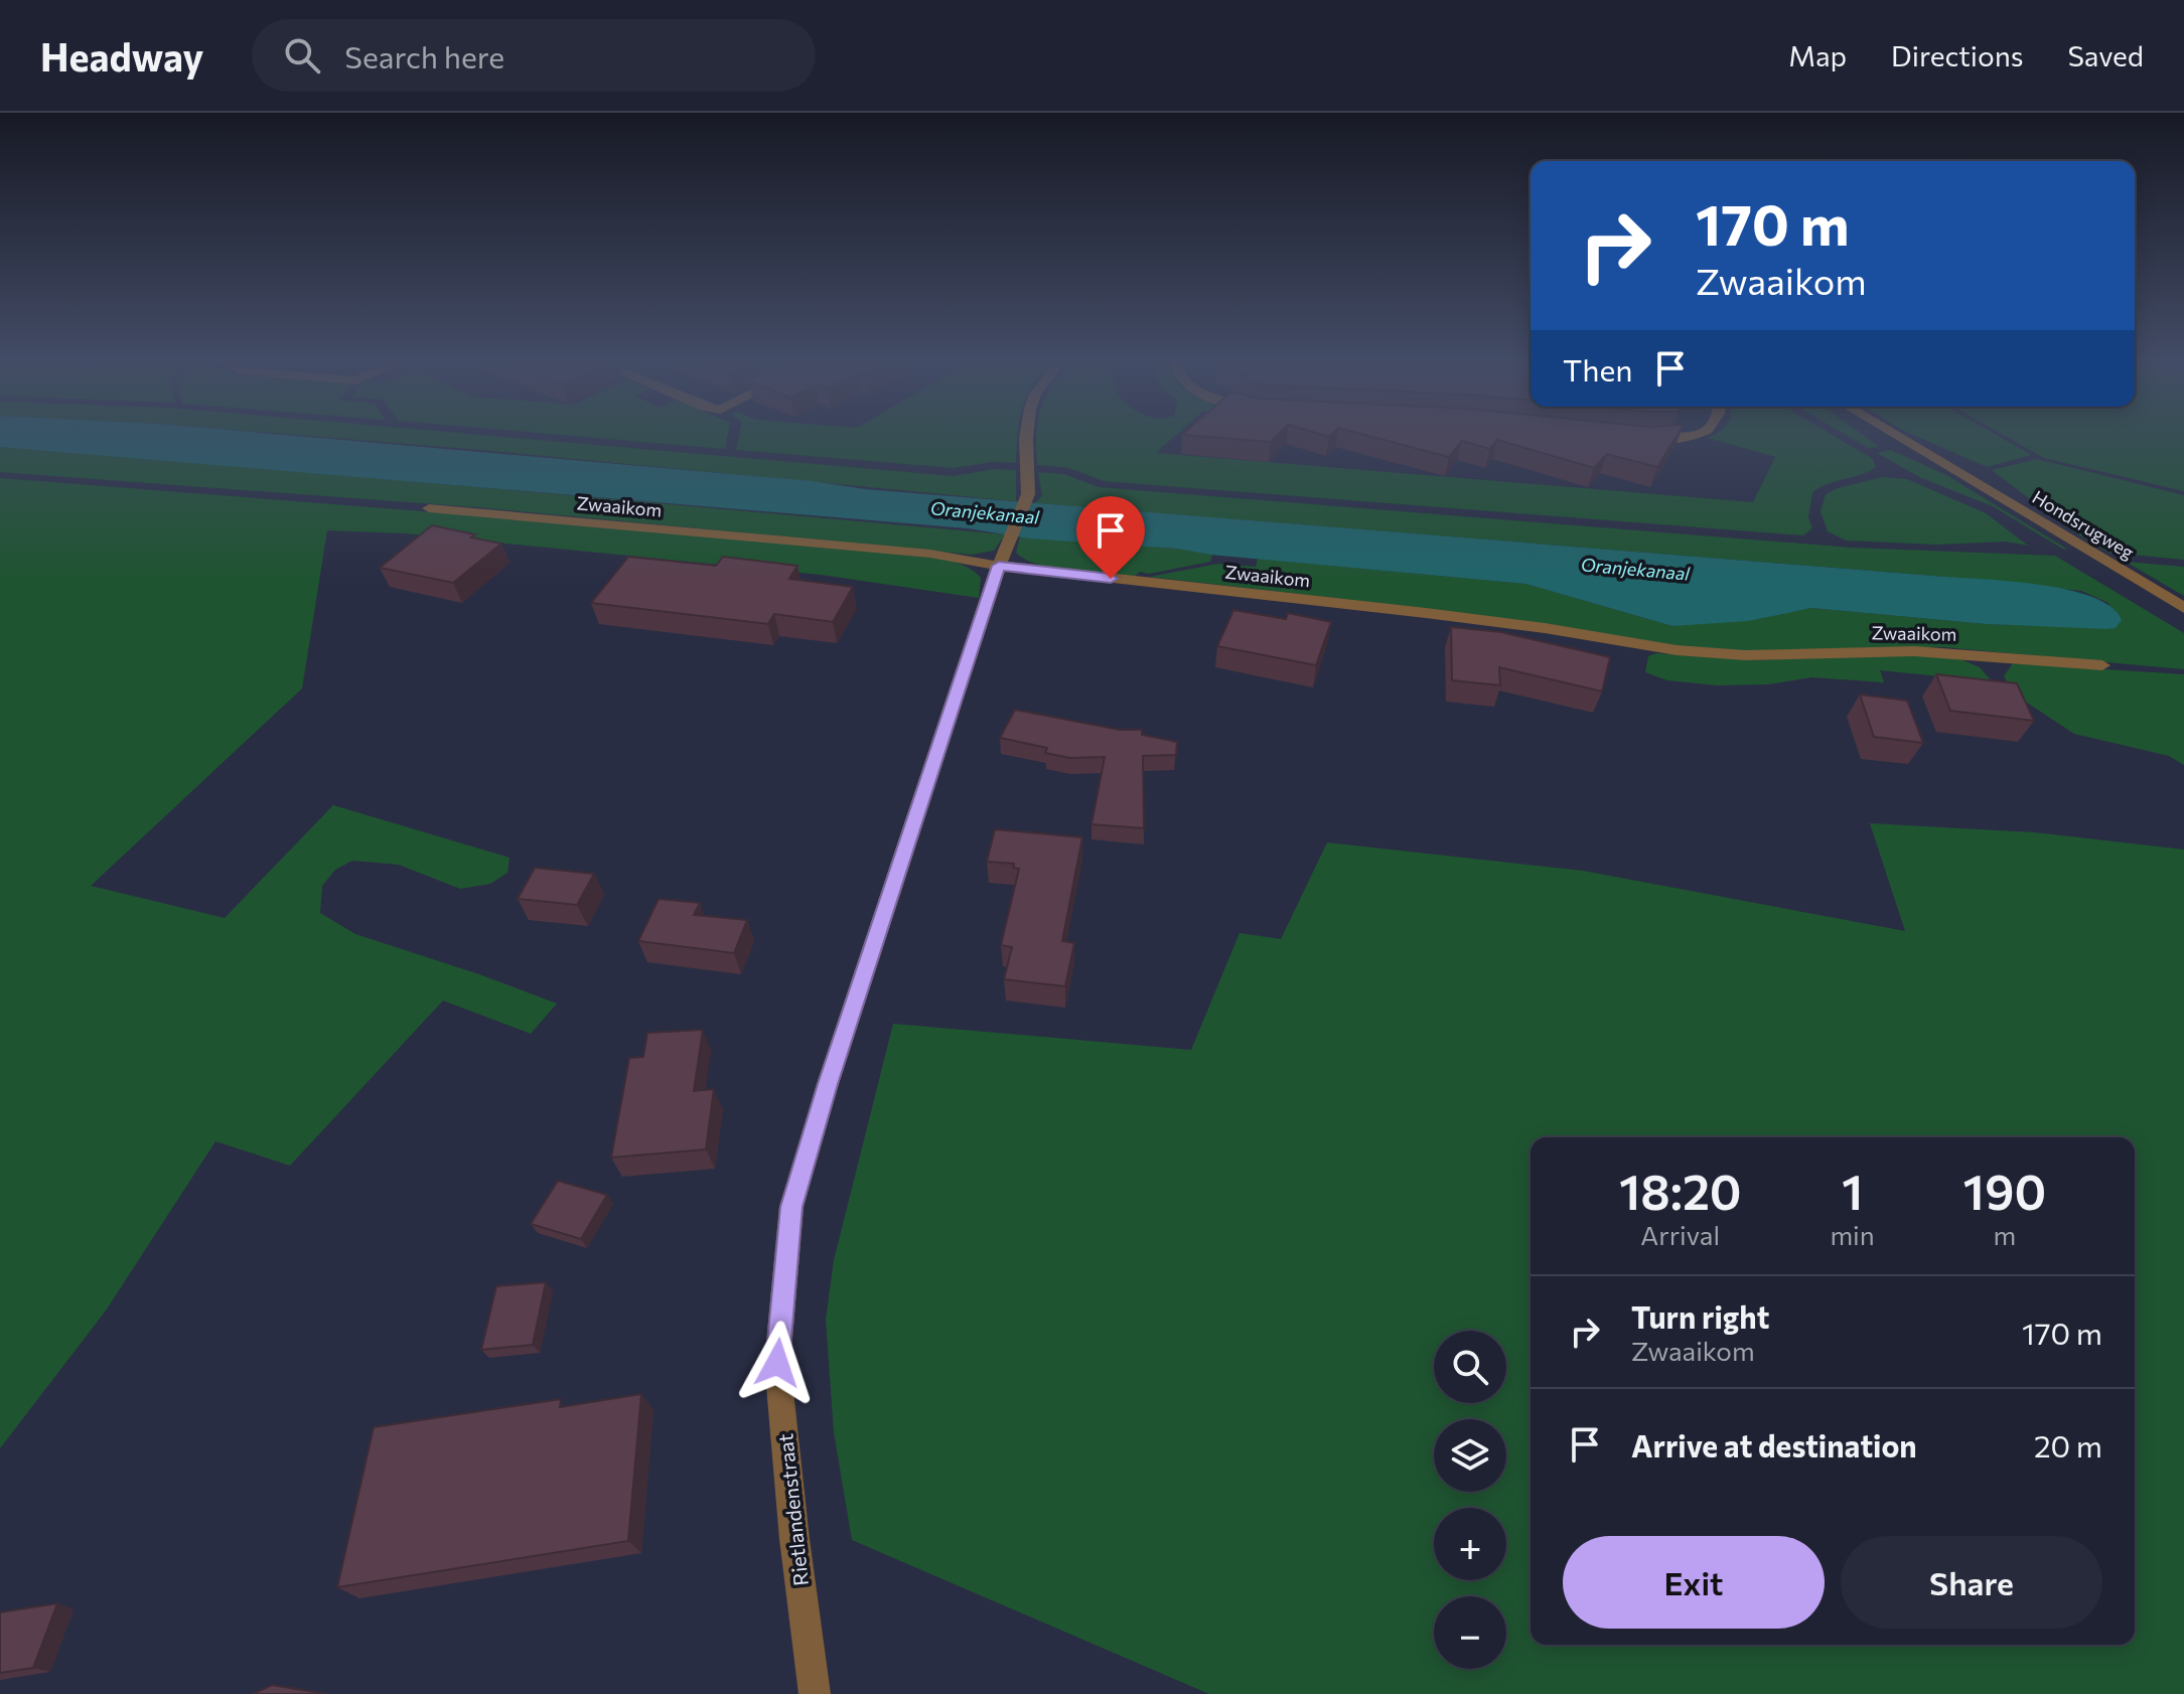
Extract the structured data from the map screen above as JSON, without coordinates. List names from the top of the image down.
{
  "streets": {
    "street": ["Zwaaikom", "Hondsrugweg", "Rietlandenstraat"]
  },
  "crossings": [
    ["Zwaaikom", "Rietlandenstraat"]
  ],
  "water": ["Oranjekanaal"],
  "page": {
    "header": "Headway",
    "search": "Search here",
    "nav": ["Map", "Directions", "Saved"],
    "turn": ["170 m", "Zwaaikom"],
    "then": "Then",
    "eta": [
      "18:20",
      "Arrival",
      "1",
      "min",
      "190",
      "m"
    ],
    "list": [
      {
        "name": "Turn right",
        "note": "Zwaaikom",
        "value": "170 m"
      },
      {
        "name": "Arrive at destination",
        "value": "20 m"
      }
    ],
    "map_buttons": ["+", "−"],
    "buttons": ["Exit", "Share"]
  }
}
